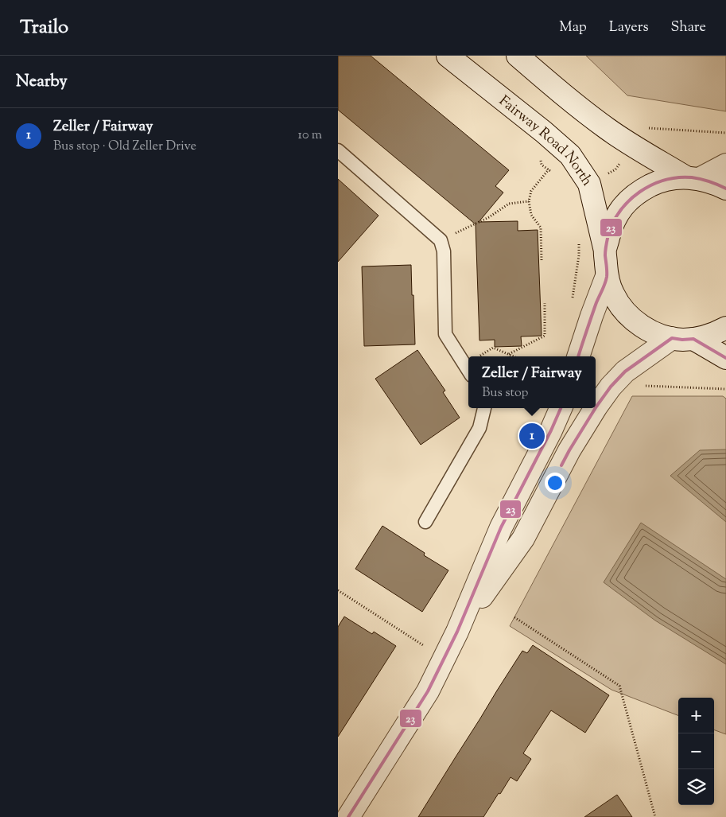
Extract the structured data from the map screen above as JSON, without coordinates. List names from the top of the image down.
{
  "streets": {
    "street": ["Fairway Road North"]
  },
  "lines": ["transit line 23"],
  "page": {
    "header": "Trailo",
    "nav": ["Map", "Layers", "Share"],
    "heading": "Nearby",
    "list": [
      {
        "mark": "1",
        "name": "Zeller / Fairway",
        "note": "Bus stop · Old Zeller Drive",
        "value": "10 m"
      }
    ],
    "popup": ["Zeller / Fairway", "Bus stop"],
    "pins": "1",
    "map_buttons": ["+", "−"]
  }
}
